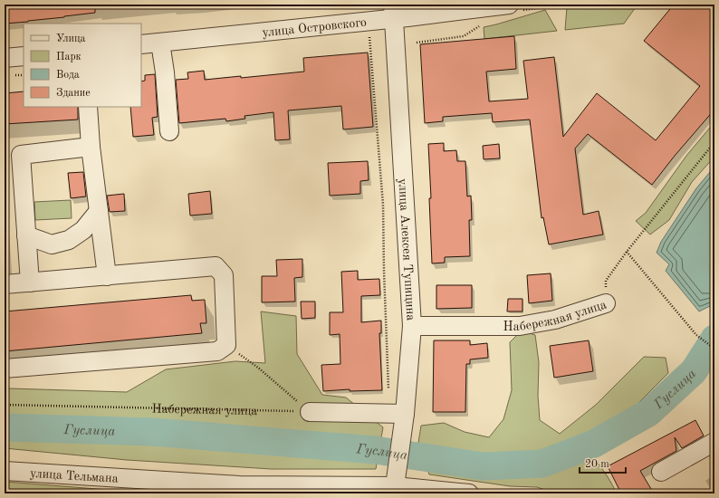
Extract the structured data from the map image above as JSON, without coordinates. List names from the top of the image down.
{
  "streets": {
    "street": [
      "улица Островского",
      "улица Алексея Тупицина",
      "Набережная улица",
      "улица Тельмана"
    ]
  },
  "crossings": [
    ["улица Островского", "улица Алексея Тупицина"],
    ["улица Алексея Тупицина", "Набережная улица"],
    ["улица Алексея Тупицина", "улица Тельмана"]
  ],
  "water": ["Гуслица"],
  "legend": [
    "Улица",
    "Парк",
    "Вода",
    "Здание"
  ],
  "scale_bar": "20 m"
}
